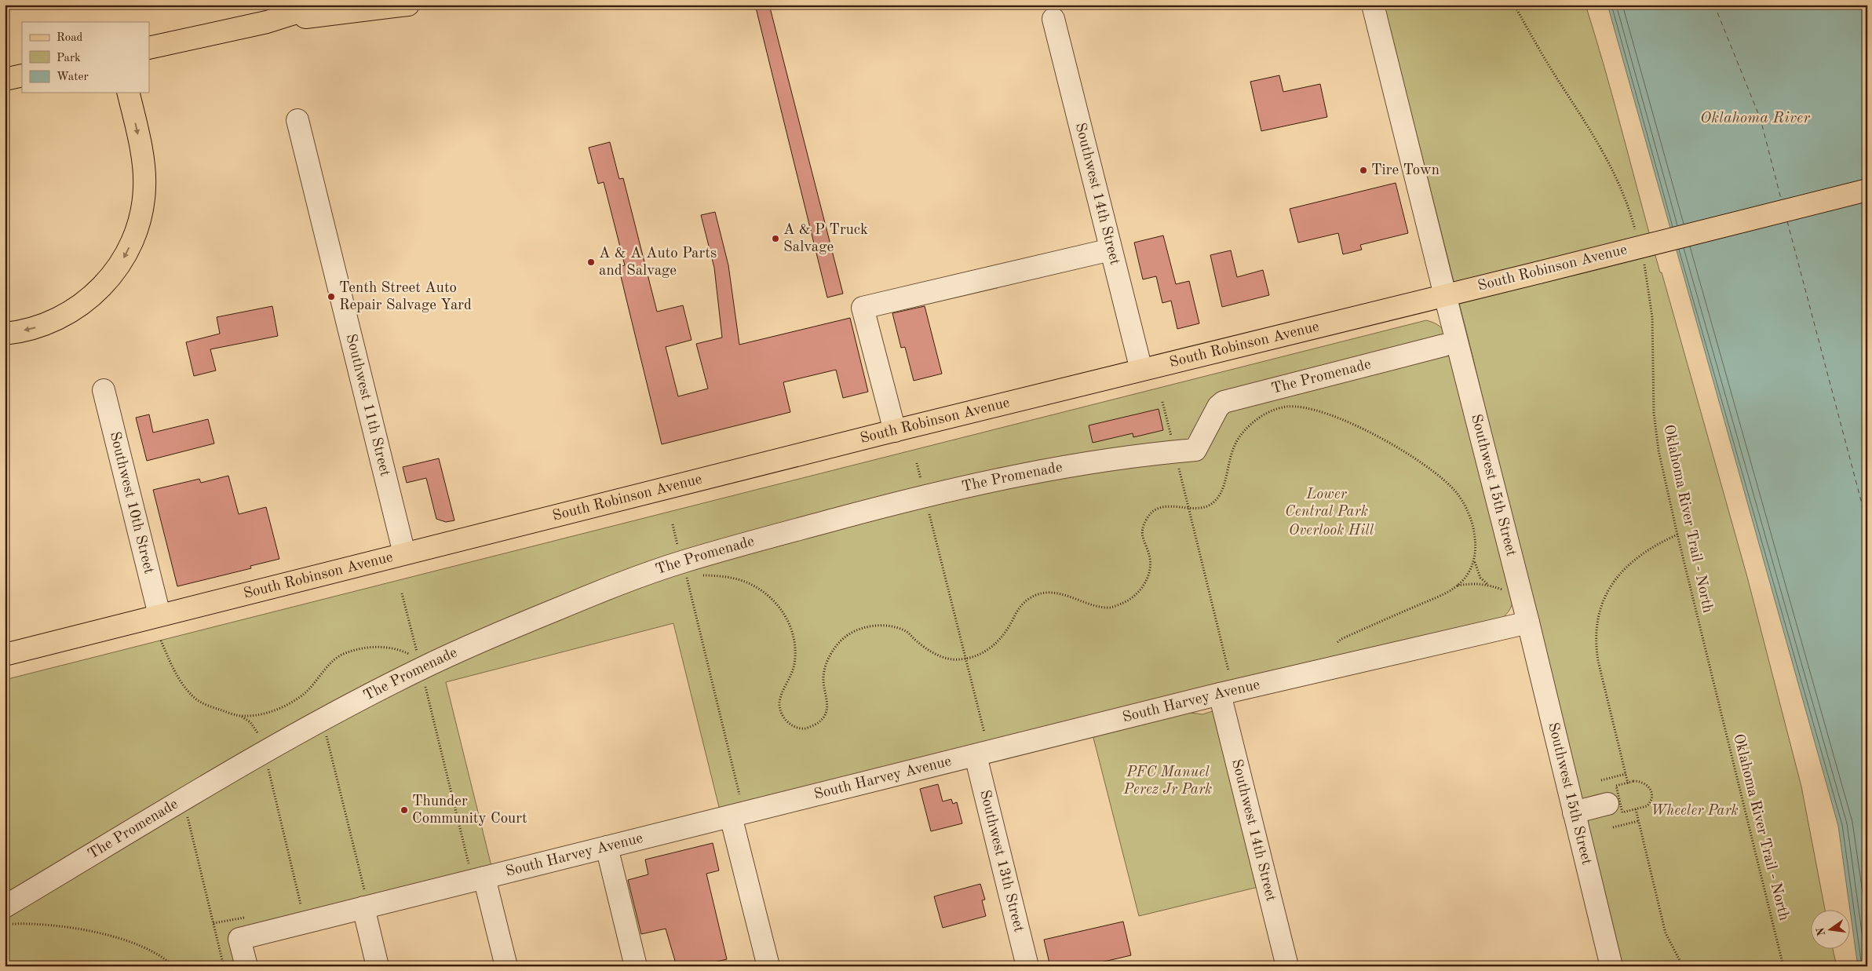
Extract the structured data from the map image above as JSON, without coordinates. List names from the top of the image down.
{
  "streets": {
    "main road": ["South Robinson Avenue"],
    "street": [
      "Southwest 14th Street",
      "The Promenade",
      "Southwest 11th Street",
      "Southwest 15th Street",
      "Southwest 10th Street",
      "South Harvey Avenue",
      "Southwest 13th Street"
    ],
    "path": ["Oklahoma River Trail - North"]
  },
  "crossings": [
    ["Southwest 14th Street", "South Robinson Avenue"],
    ["Southwest 14th Street", "South Harvey Avenue"],
    ["South Robinson Avenue", "Southwest 11th Street"],
    ["South Robinson Avenue", "Southwest 15th Street"],
    ["South Robinson Avenue", "Southwest 10th Street"],
    ["Southwest 15th Street", "South Harvey Avenue"],
    ["South Harvey Avenue", "Southwest 13th Street"]
  ],
  "water": ["Oklahoma River"],
  "parks": [
    "Lower Central Park",
    "Overlook Hill",
    "PFC Manuel Perez Jr Park",
    "Wheeler Park"
  ],
  "places": [
    "Tire Town",
    "A & P Truck Salvage",
    "A & A Auto Parts and Salvage",
    "Tenth Street Auto Repair Salvage Yard",
    "Thunder Community Court"
  ],
  "legend": ["Road", "Park", "Water"],
  "north": "left"
}
